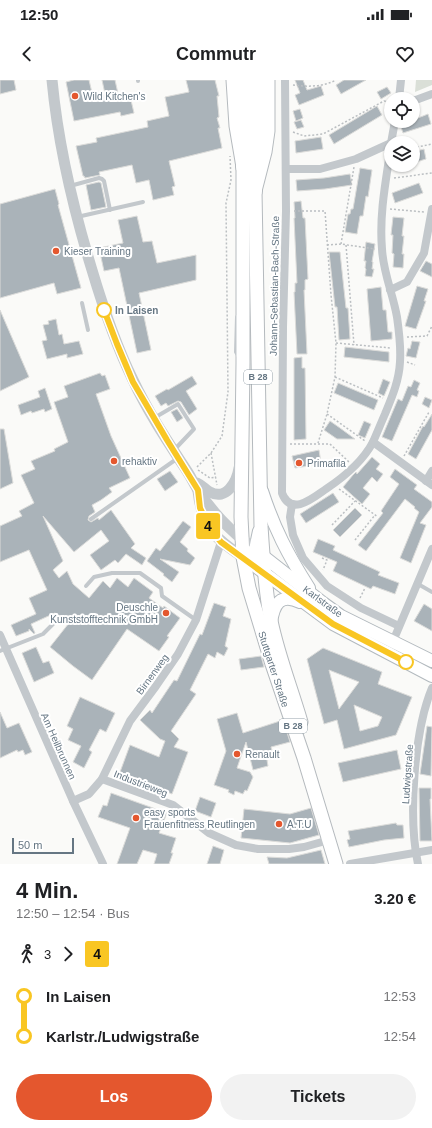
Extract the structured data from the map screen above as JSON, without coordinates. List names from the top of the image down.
{
  "streets": {
    "highway": ["B 28"],
    "main road": ["Karlstraße", "Stuttgarter Straße"],
    "street": [
      "Johann-Sebastian-Bach-Straße",
      "Birnenweg",
      "Am Heilbrunnen",
      "Ludwigstraße",
      "Industrieweg"
    ]
  },
  "crossings": [
    ["B 28", "Karlstraße"],
    ["B 28", "Stuttgarter Straße"],
    ["Karlstraße", "Stuttgarter Straße"],
    ["Stuttgarter Straße", "Industrieweg"],
    ["Birnenweg", "Am Heilbrunnen"],
    ["Birnenweg", "Industrieweg"]
  ],
  "places": [
    "Wild Kitchen's",
    "Kieser Training",
    "In Laisen",
    "rehaktiv",
    "Primafila",
    "Deuschle Kunststofftechnik GmbH",
    "Renault",
    "easy sports Frauenfitness Reutlingen",
    "A.T.U"
  ],
  "lines": ["bus line 4"],
  "scale_bar": "50 m",
  "page": {
    "status": "12:50",
    "header": "Commutr",
    "on_map": "4",
    "scale": "50 m",
    "heading": ["4 Min.", "12:50 – 12:54 · Bus", "3.20 €"],
    "legs": ["3", "4"],
    "list": [
      {
        "name": "In Laisen",
        "value": "12:53"
      },
      {
        "name": "Karlstr./Ludwigstraße",
        "value": "12:54"
      }
    ],
    "buttons": ["Los", "Tickets"]
  }
}
